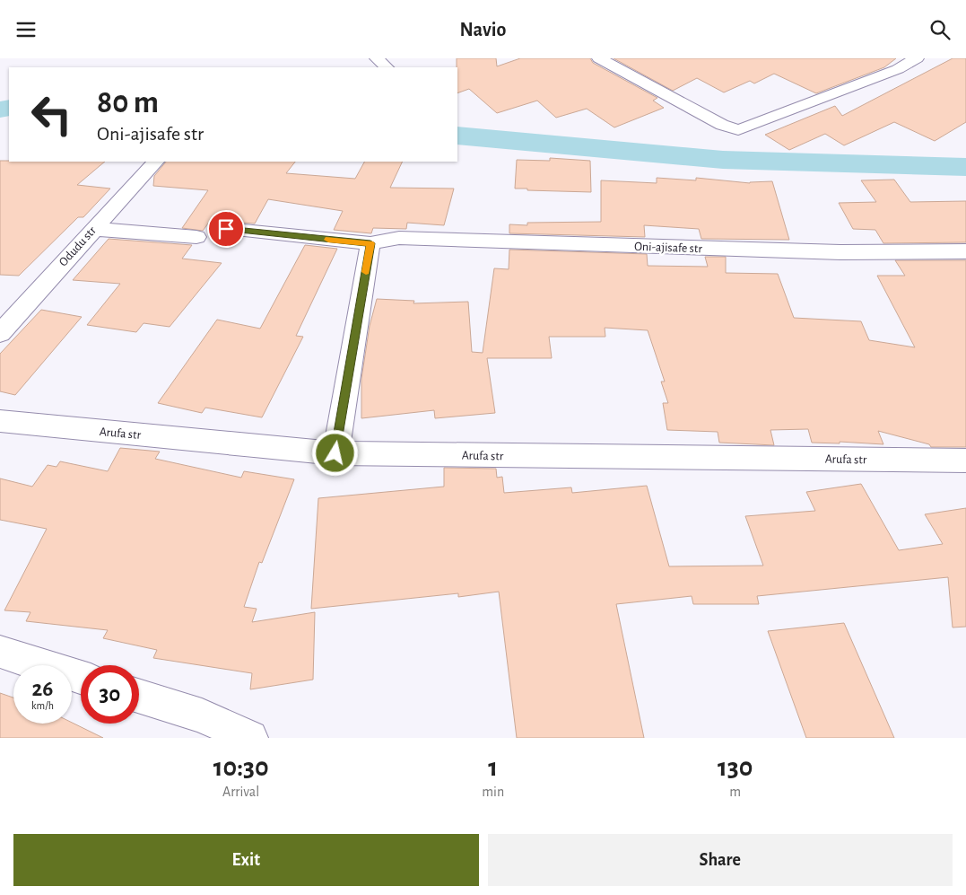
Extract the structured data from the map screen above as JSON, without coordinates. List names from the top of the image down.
{
  "streets": {
    "street": ["Odudu str", "Oni-ajisafe str", "Arufa str"]
  },
  "page": {
    "header": "Navio",
    "turn": ["80 m", "Oni-ajisafe str"],
    "speed": "26 km/h",
    "limit": "30",
    "eta": [
      "10:30",
      "Arrival",
      "1",
      "min",
      "130",
      "m"
    ],
    "buttons": ["Exit", "Share"]
  }
}
